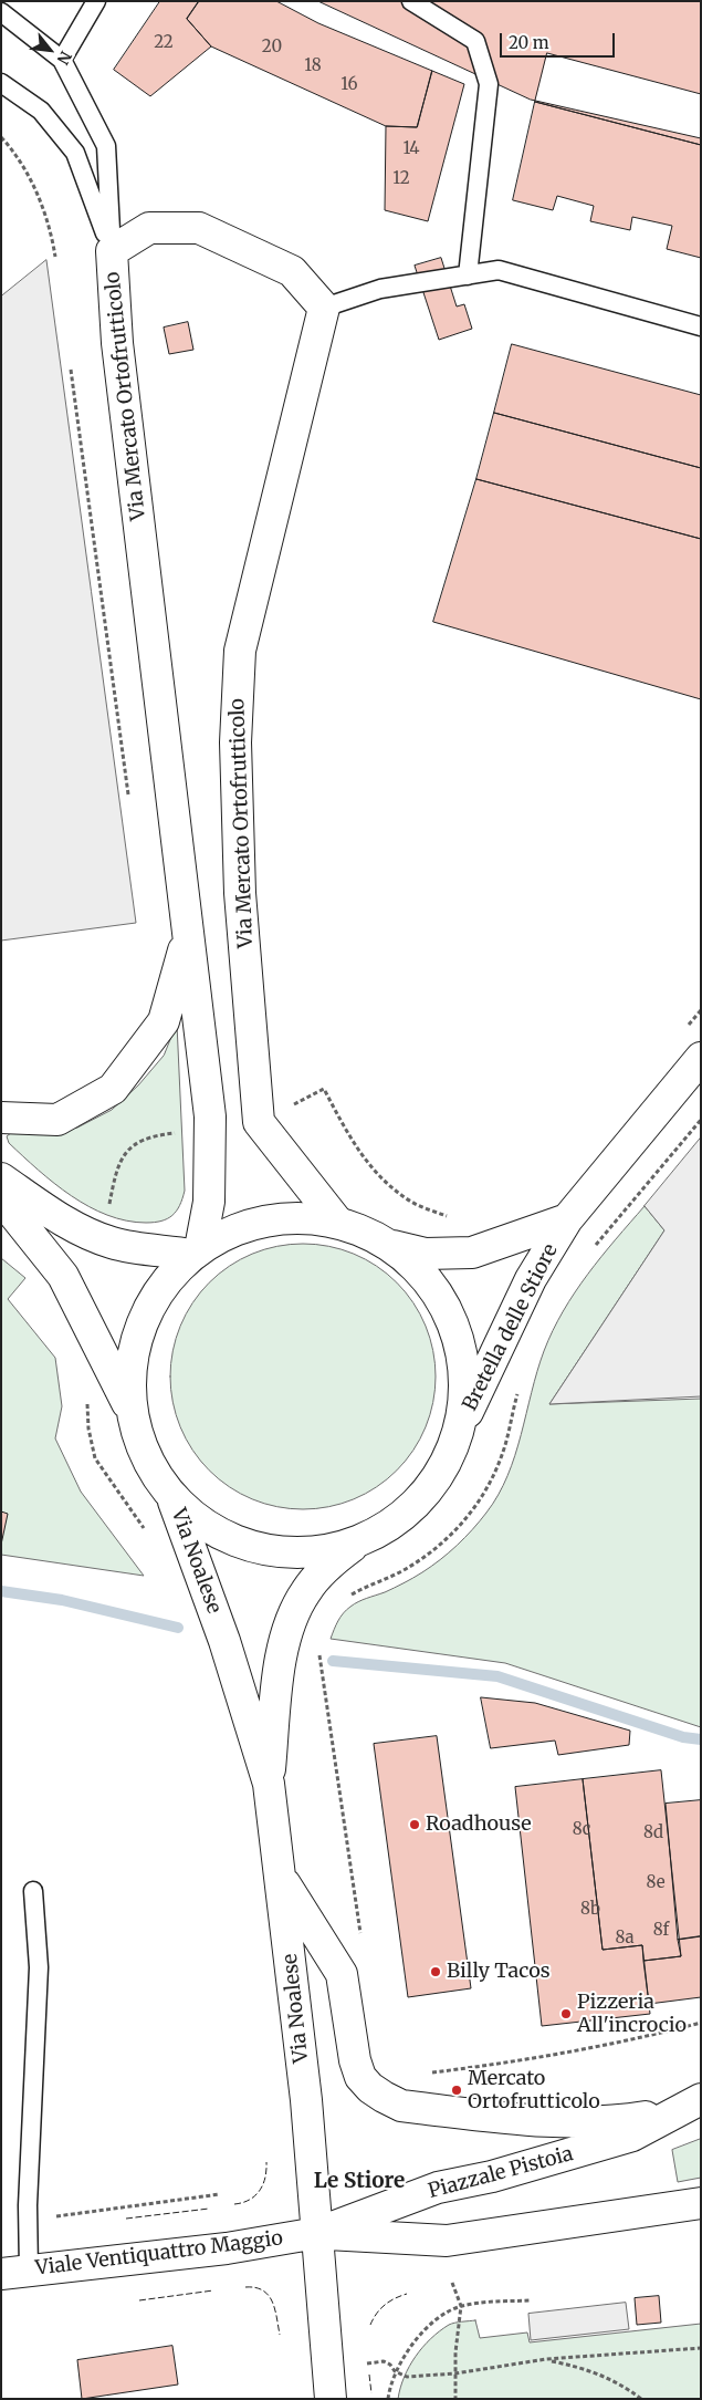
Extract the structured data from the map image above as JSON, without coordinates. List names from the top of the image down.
{
  "streets": {
    "main road": [
      "Via Mercato Ortofrutticolo",
      "Bretella delle Stiore",
      "Via Noalese",
      "Piazzale Pistoia",
      "Viale Ventiquattro Maggio"
    ]
  },
  "crossings": [
    ["Via Mercato Ortofrutticolo", "Via Noalese"],
    ["Bretella delle Stiore", "Via Noalese"],
    ["Via Noalese", "Piazzale Pistoia"],
    ["Via Noalese", "Viale Ventiquattro Maggio"],
    ["Piazzale Pistoia", "Viale Ventiquattro Maggio"]
  ],
  "districts": ["Le Stiore"],
  "places": [
    "Roadhouse",
    "Billy Tacos",
    "Pizzeria All'incrocio",
    "Mercato Ortofrutticolo"
  ],
  "house_numbers": [
    "22",
    "20",
    "18",
    "16",
    "14",
    "12",
    "8c",
    "8d",
    "8e",
    "8b",
    "8f",
    "8a"
  ],
  "scale_bar": "20 m",
  "north": "bottom right"
}
